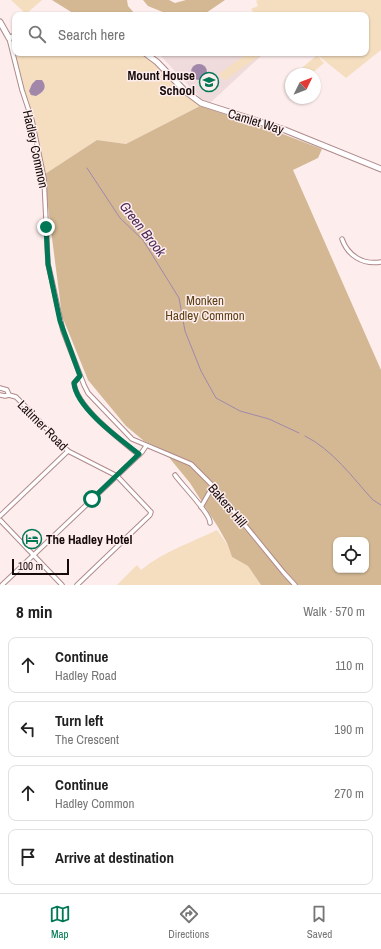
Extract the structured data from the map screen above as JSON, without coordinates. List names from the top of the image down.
{
  "streets": {
    "street": [
      "Camlet Way",
      "Hadley Common",
      "Latimer Road",
      "Bakers Hill"
    ]
  },
  "crossings": [
    ["Hadley Common", "Bakers Hill"]
  ],
  "water": ["Green Brook"],
  "parks": ["Monken Hadley Common"],
  "places": {
    "school or university": ["Mount House School"],
    "hotel": ["The Hadley Hotel"]
  },
  "scale_bar": "100 m",
  "north": "top right",
  "page": {
    "search": "Search here",
    "scale": "100 m",
    "heading": ["8 min", "Walk · 570 m"],
    "list": [
      ["Continue", "Hadley Road", "110 m"],
      ["Turn left", "The Crescent", "190 m"],
      ["Continue", "Hadley Common", "270 m"],
      "Arrive at destination"
    ],
    "nav": ["Map", "Directions", "Saved"]
  }
}
